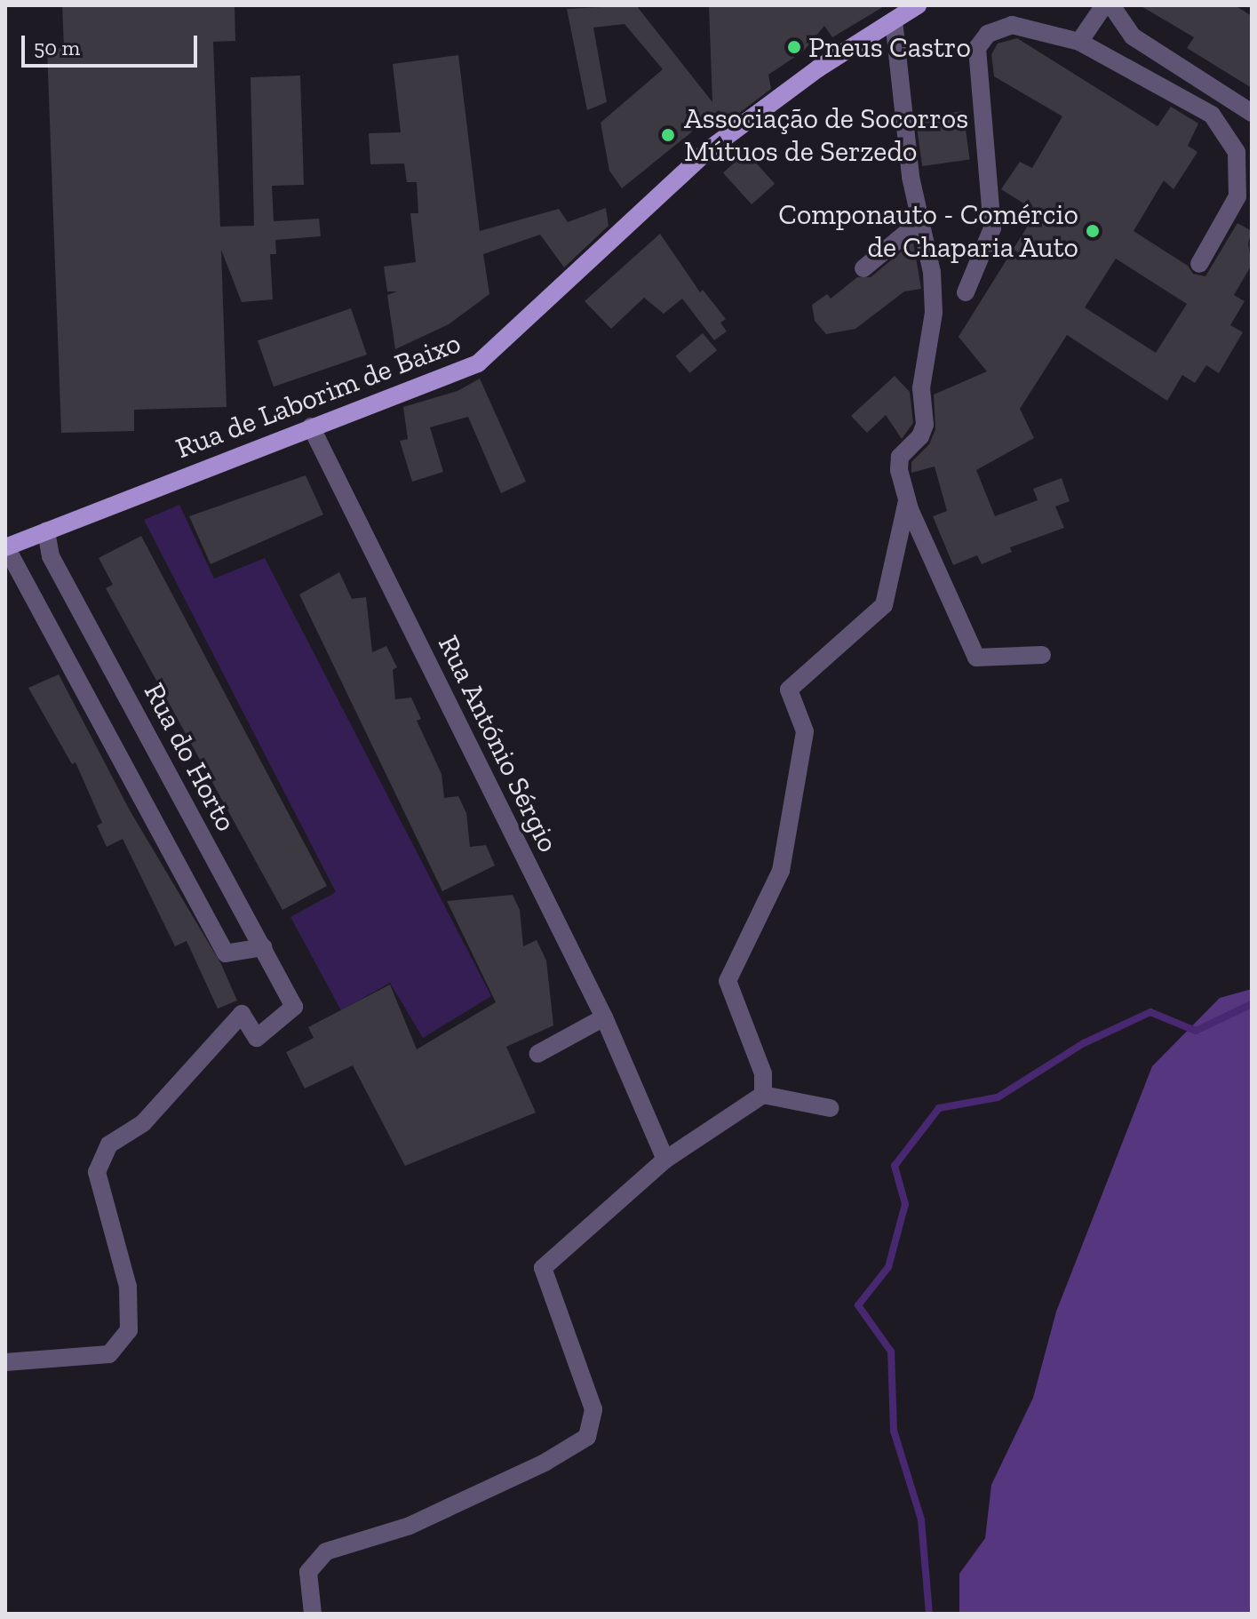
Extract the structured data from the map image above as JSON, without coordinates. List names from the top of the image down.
{
  "streets": {
    "main road": ["Rua de Laborim de Baixo"],
    "street": ["Rua António Sérgio", "Rua do Horto"]
  },
  "crossings": [
    ["Rua de Laborim de Baixo", "Rua António Sérgio"],
    ["Rua de Laborim de Baixo", "Rua do Horto"]
  ],
  "places": ["Pneus Castro", "Associação de Socorros Mútuos de Serzedo", "Componauto - Comércio de Chaparia Auto"],
  "scale_bar": "50 m"
}
